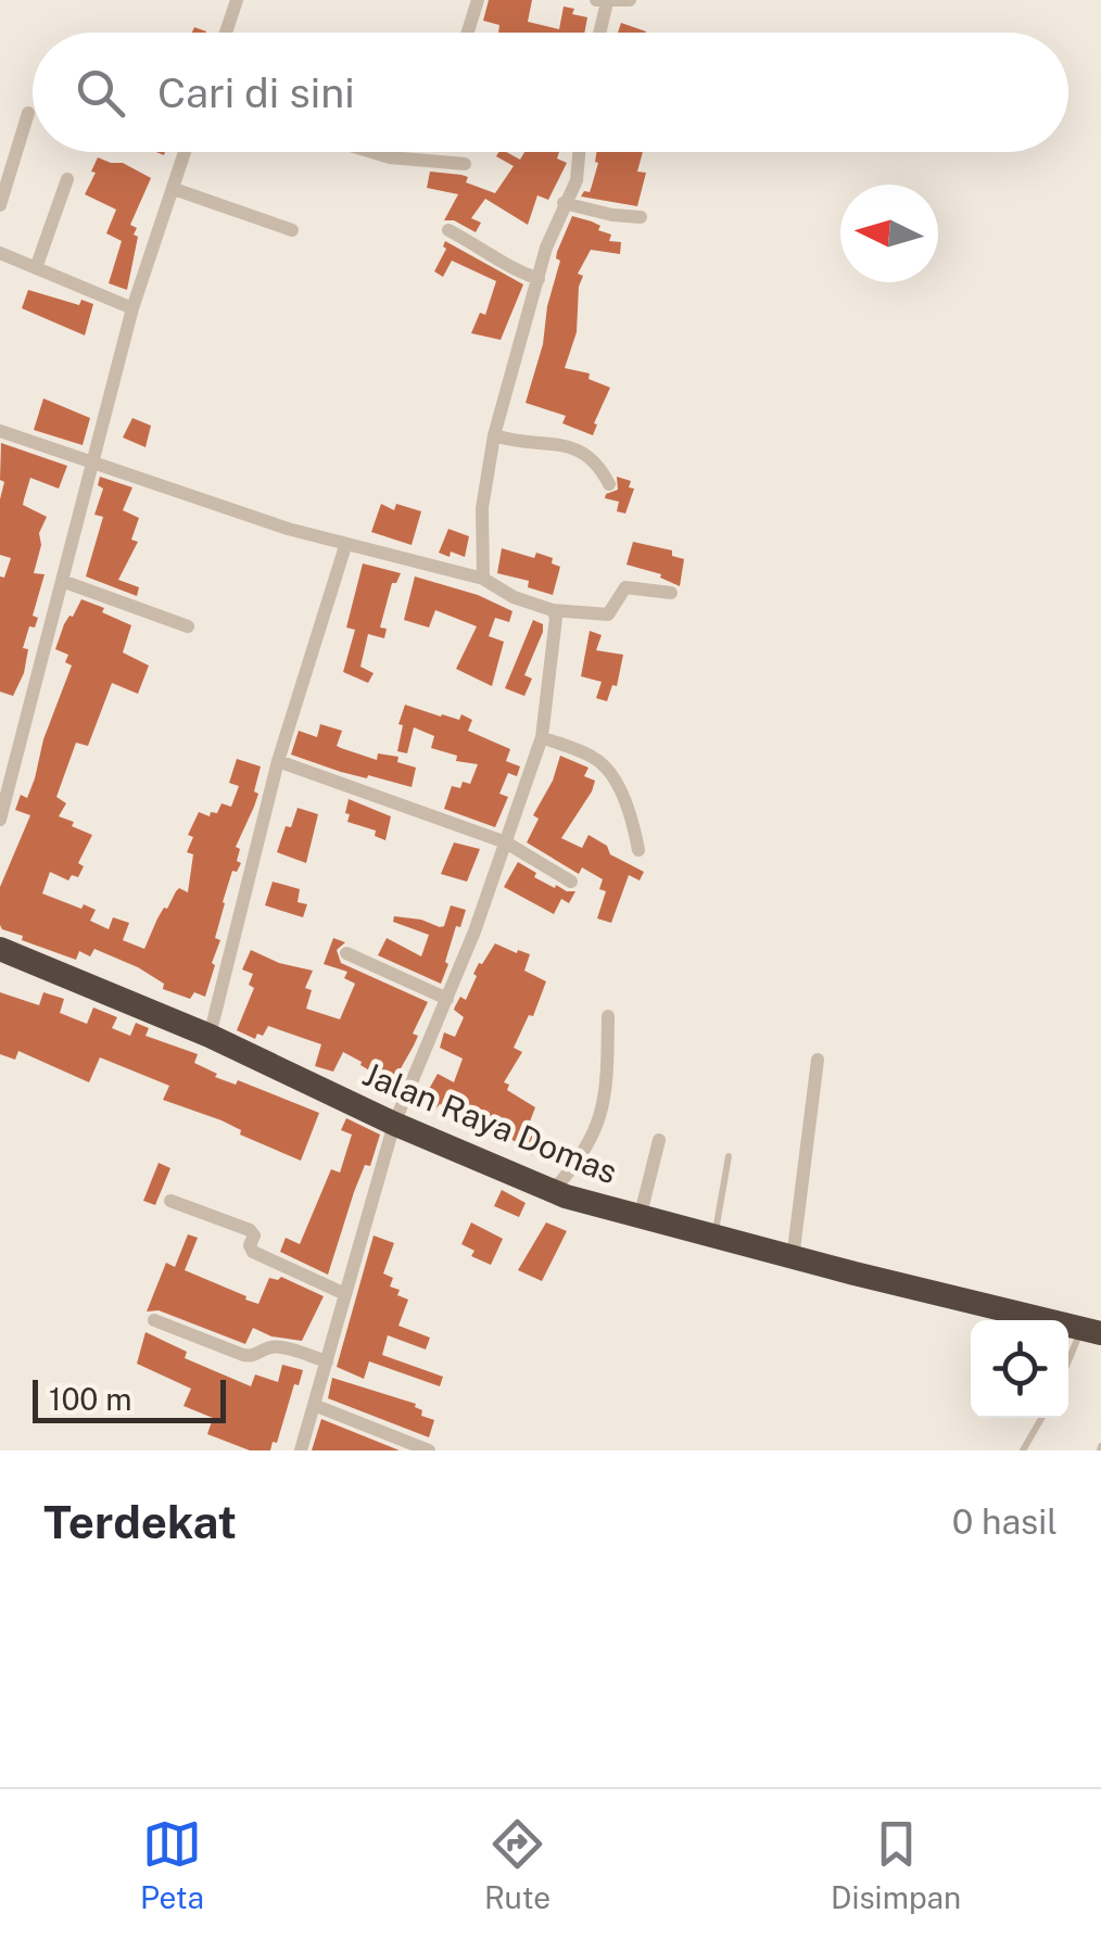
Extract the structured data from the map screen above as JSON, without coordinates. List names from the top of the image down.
{
  "streets": {
    "highway": ["Jalan Raya Domas"]
  },
  "scale_bar": "100 m",
  "north": "left",
  "page": {
    "search": "Cari di sini",
    "scale": "100 m",
    "heading": ["Terdekat", "0 hasil"],
    "nav": ["Peta", "Rute", "Disimpan"]
  }
}
